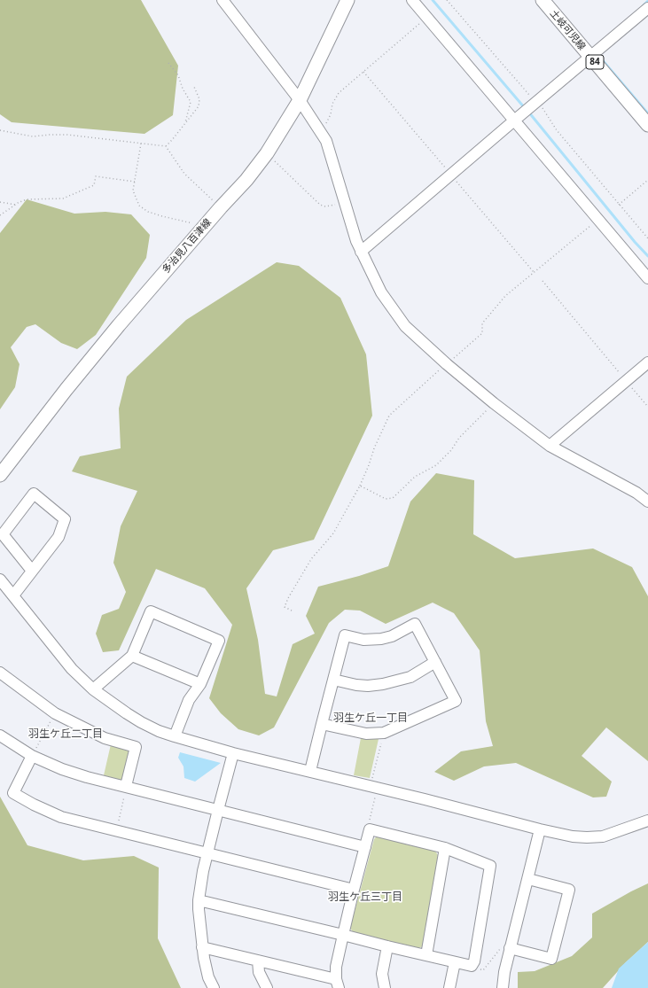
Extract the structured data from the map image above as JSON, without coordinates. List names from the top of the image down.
{
  "streets": {
    "main road": ["土岐可児線", "84", "多治見八百津線"]
  },
  "districts": ["羽生ケ丘一丁目", "羽生ケ丘二丁目", "羽生ケ丘三丁目"]
}
